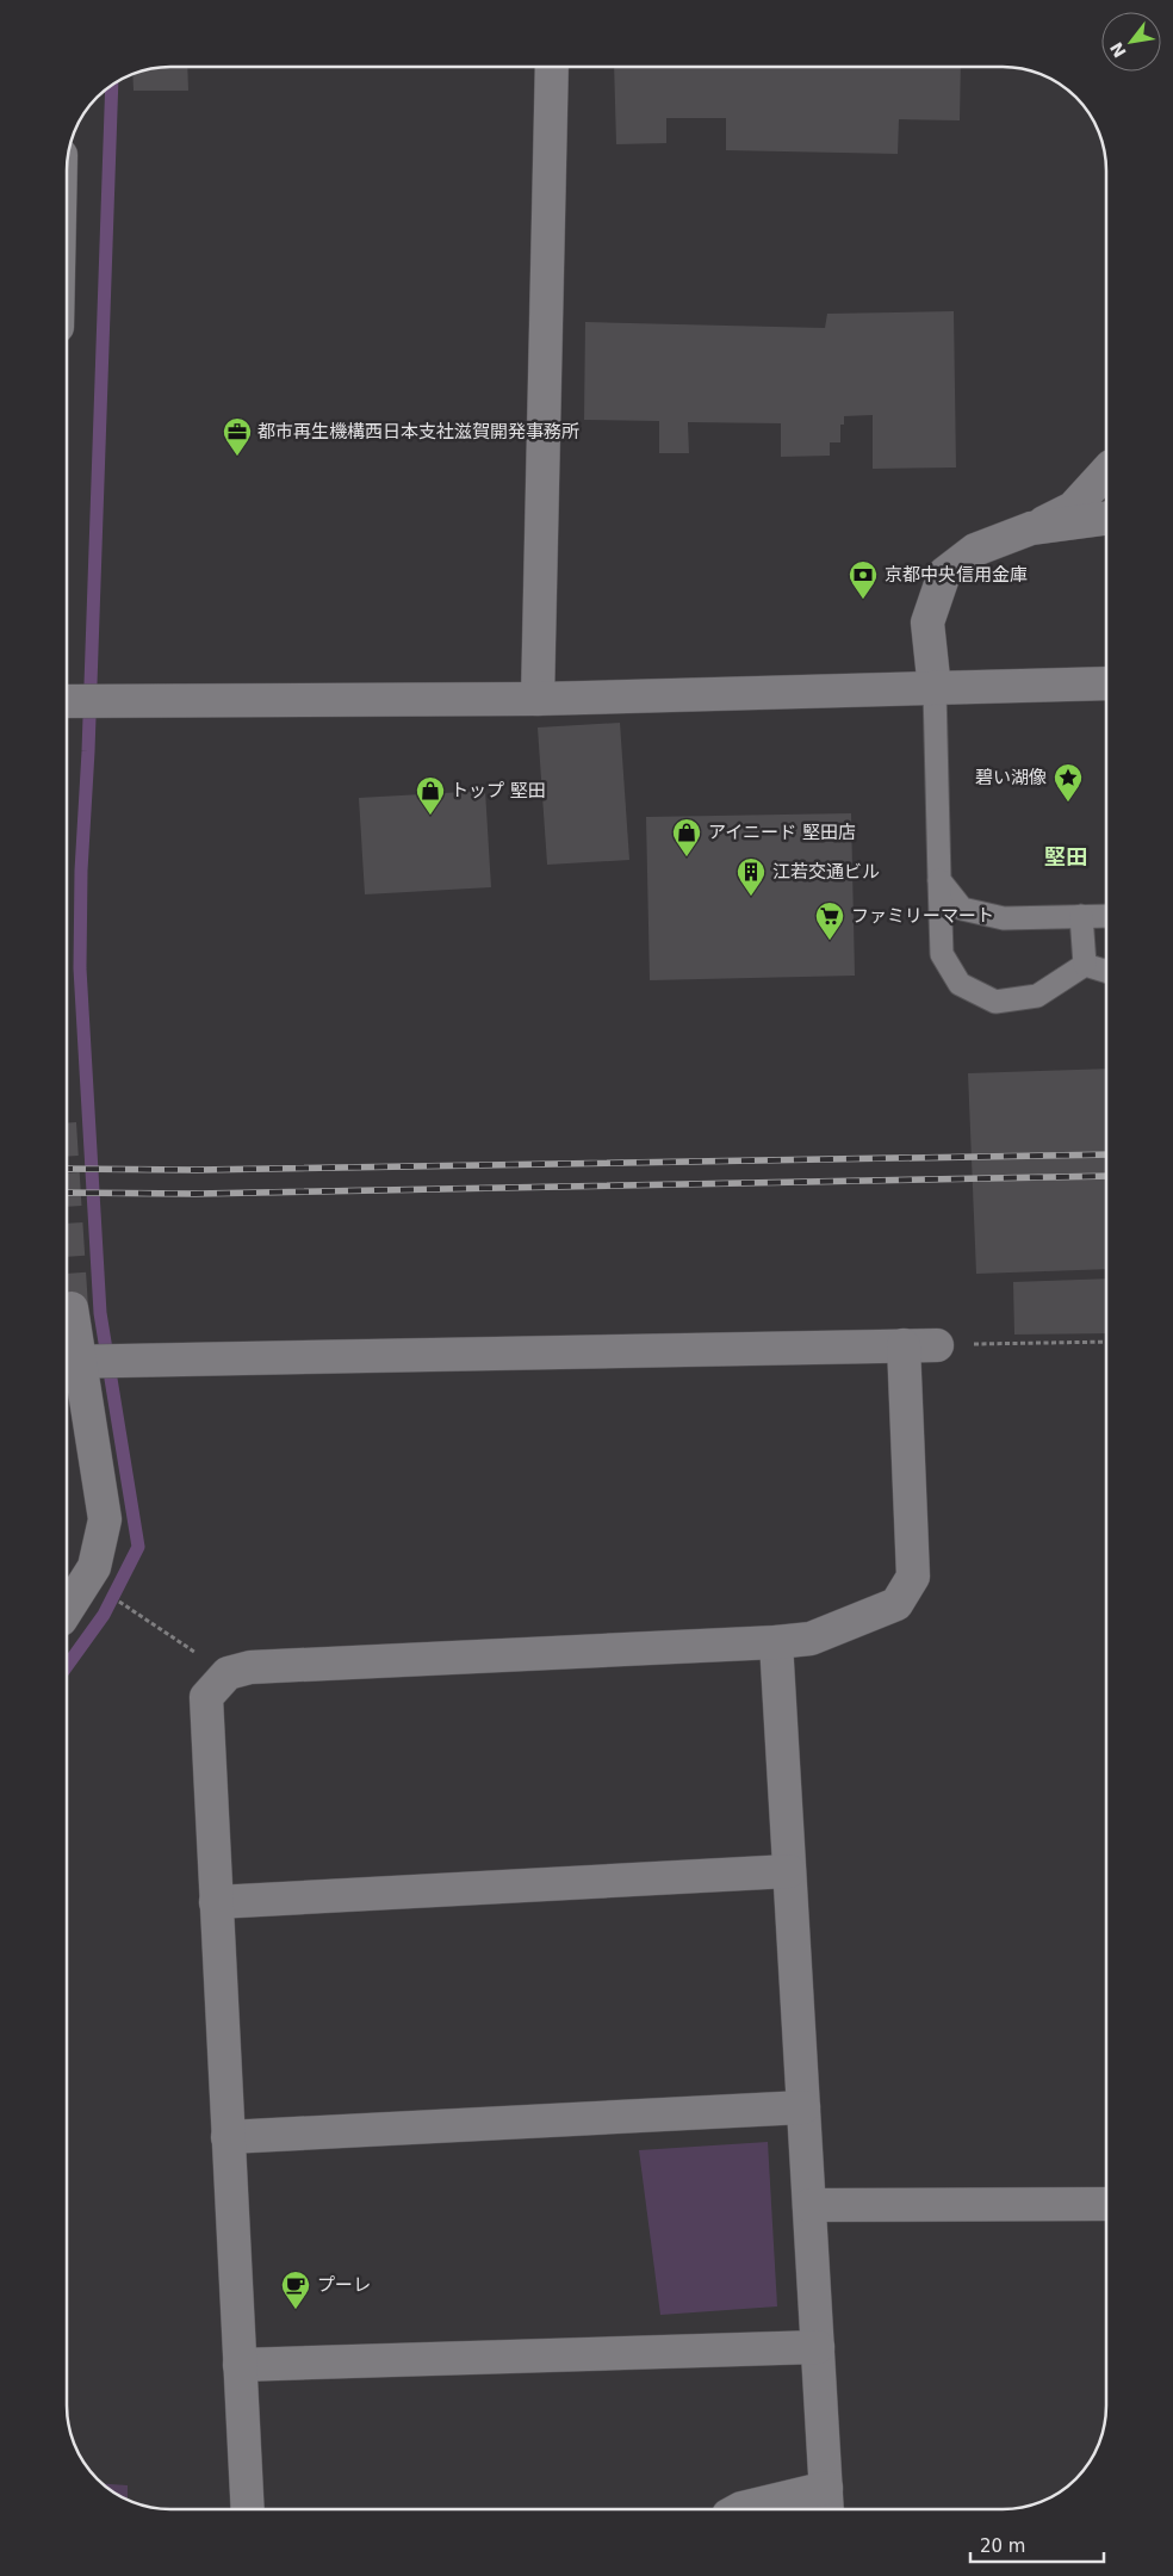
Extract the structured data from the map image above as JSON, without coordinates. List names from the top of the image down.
{
  "districts": ["堅田"],
  "places": {
    "office": ["都市再生機構西日本支社滋賀開発事務所"],
    "bank": ["京都中央信用金庫"],
    "place": ["碧い湖像"],
    "shop": ["トップ 堅田", "アイニード 堅田店"],
    "building": ["江若交通ビル"],
    "supermarket": ["ファミリーマート"],
    "cafe": ["プーレ"]
  },
  "scale_bar": "20 m",
  "north": "bottom left"
}
